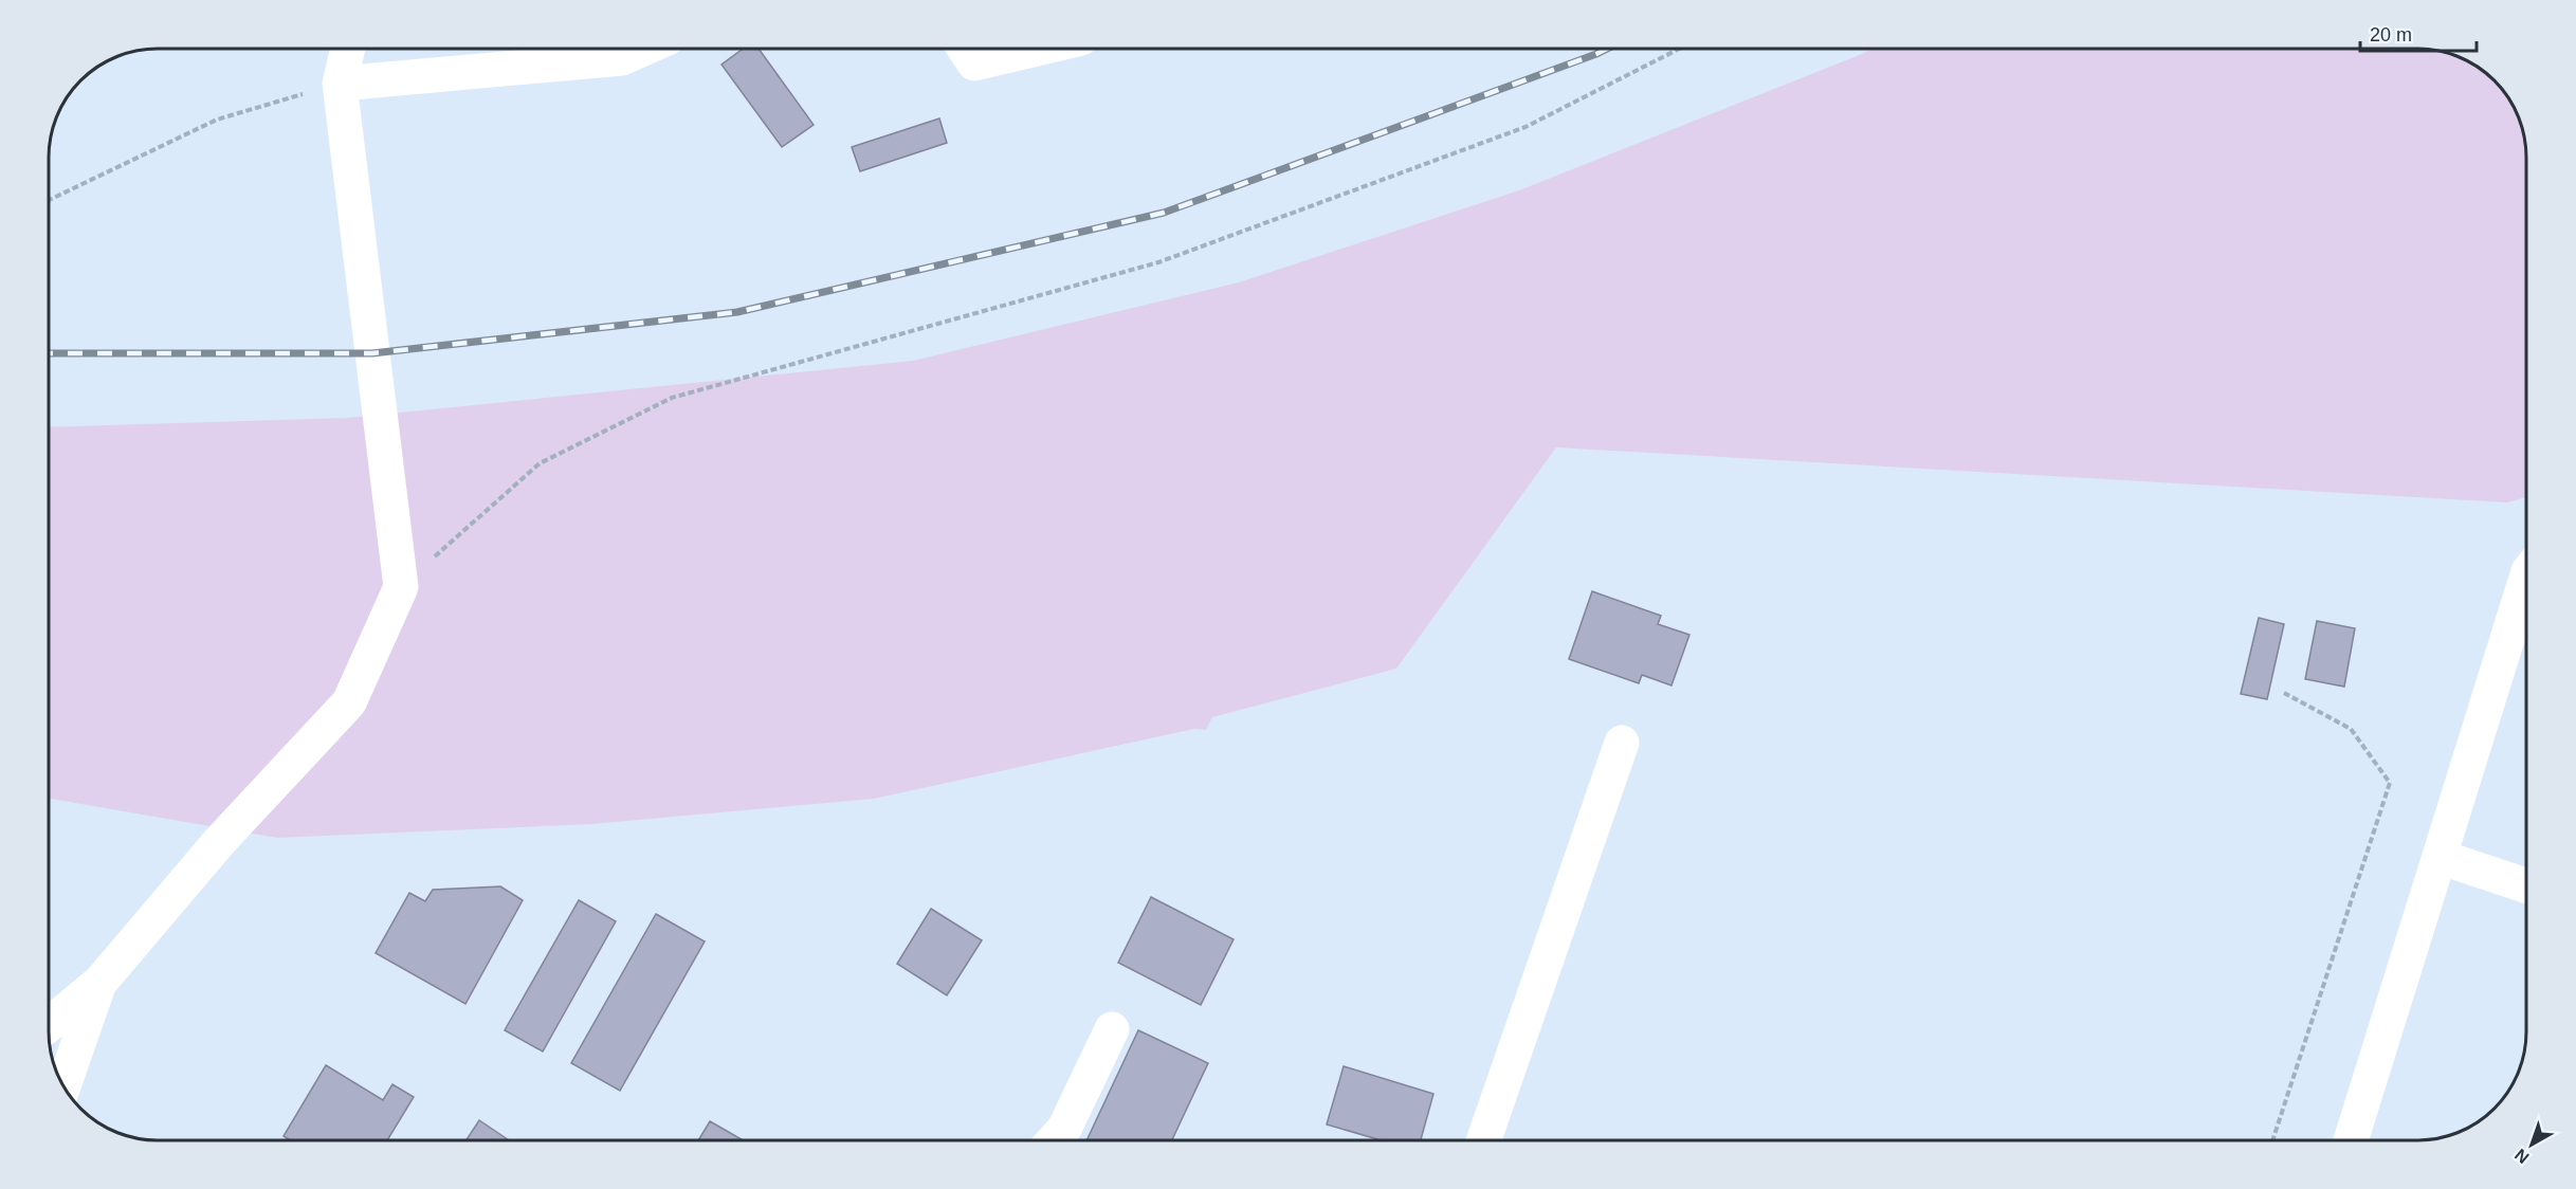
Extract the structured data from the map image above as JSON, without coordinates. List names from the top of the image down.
{
  "scale_bar": "20 m",
  "north": "bottom left"
}
